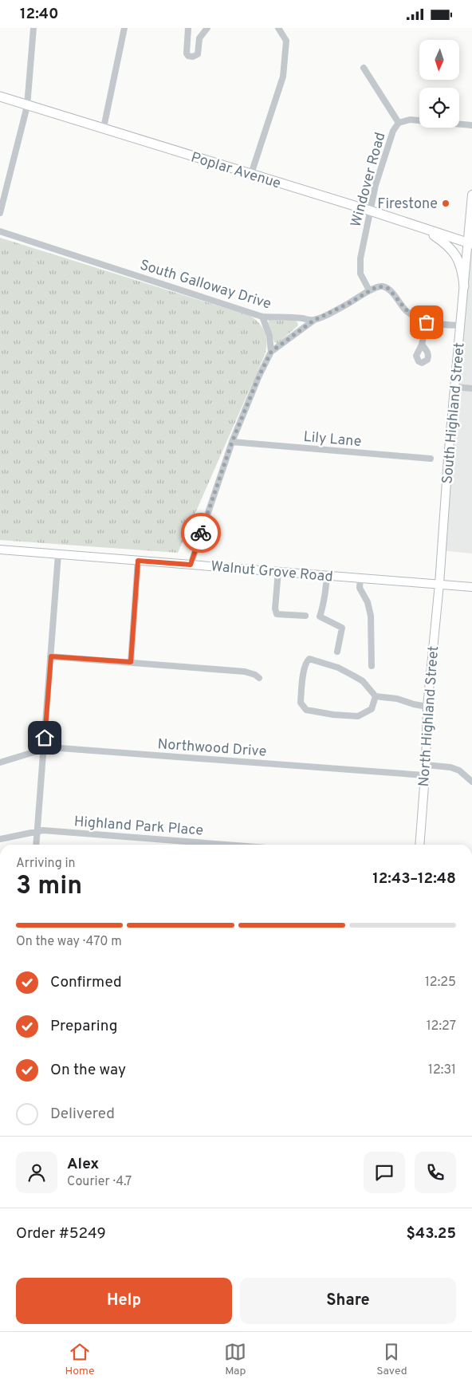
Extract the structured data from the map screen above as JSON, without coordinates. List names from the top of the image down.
{
  "streets": {
    "main road": [
      "Poplar Avenue",
      "South Highland Street",
      "Walnut Grove Road",
      "North Highland Street"
    ],
    "street": [
      "Windover Road",
      "South Galloway Drive",
      "Lily Lane",
      "Northwood Drive",
      "Highland Park Place"
    ]
  },
  "crossings": [
    ["Poplar Avenue", "Windover Road"],
    ["Poplar Avenue", "South Highland Street"],
    ["South Highland Street", "Walnut Grove Road"],
    ["South Highland Street", "North Highland Street"],
    ["Walnut Grove Road", "North Highland Street"],
    ["North Highland Street", "Northwood Drive"]
  ],
  "places": ["Firestone"],
  "north": "bottom",
  "page": {
    "status": "12:40",
    "heading": ["3 min", "Arriving in", "12:43–12:48"],
    "panel": [
      "Alex",
      "Courier · 4.7",
      "Order #5249",
      "$43.25"
    ],
    "bar": "On the way · 470 m",
    "list": [
      ["Confirmed", "12:25"],
      ["Preparing", "12:27"],
      ["On the way", "12:31"],
      "Delivered"
    ],
    "buttons": ["Help", "Share"],
    "tabs": ["Home", "Map", "Saved"]
  }
}
